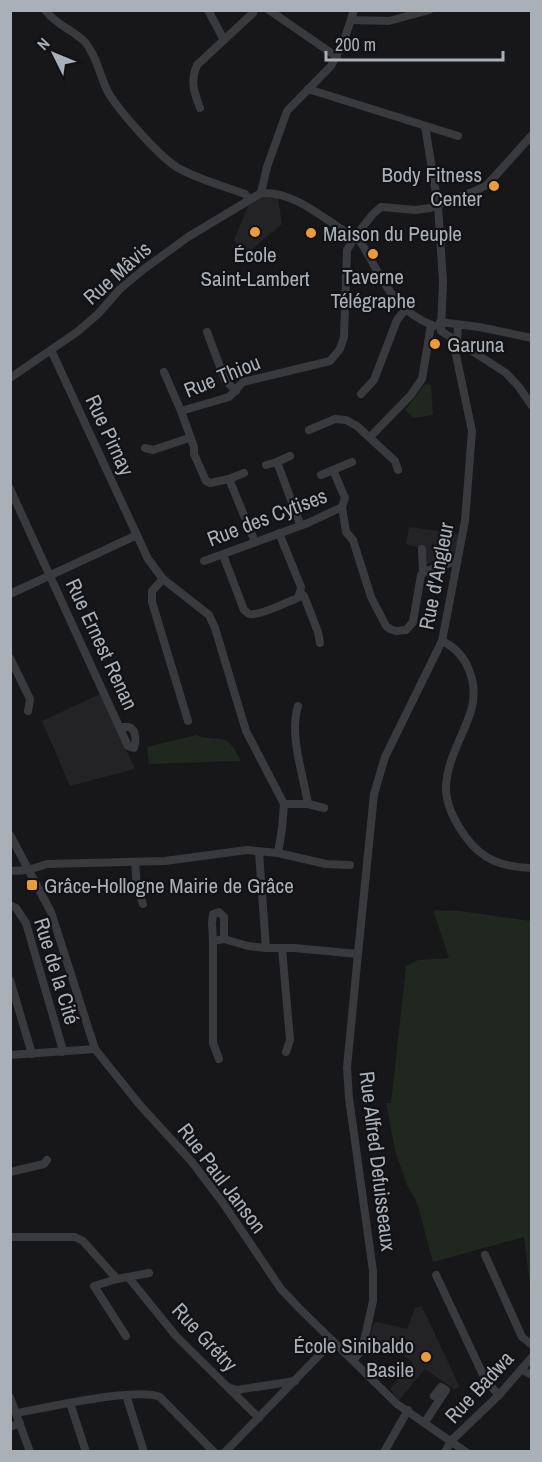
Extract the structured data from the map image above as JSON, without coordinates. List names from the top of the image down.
{
  "streets": {
    "street": [
      "Rue Mâvis",
      "Rue Thiou",
      "Rue Pirnay",
      "Rue des Cytises",
      "Rue d'Angleur",
      "Rue Ernest Renan",
      "Rue de la Cité",
      "Rue Alfred Defuisseaux",
      "Rue Paul Janson",
      "Rue Grétry",
      "Rue Badwa"
    ]
  },
  "crossings": [
    ["Rue Mâvis", "Rue Pirnay"],
    ["Rue d'Angleur", "Rue Alfred Defuisseaux"],
    ["Rue Alfred Defuisseaux", "Rue Paul Janson"],
    ["Rue Paul Janson", "Rue Badwa"]
  ],
  "places": {
    "other": [
      "Body Fitness Center",
      "École Saint-Lambert",
      "Maison du Peuple",
      "Taverne Télégraphe",
      "Garuna",
      "École Sinibaldo Basile"
    ],
    "transit": ["Grâce-Hollogne Mairie de Grâce"]
  },
  "scale_bar": "200 m",
  "north": "top left"
}
